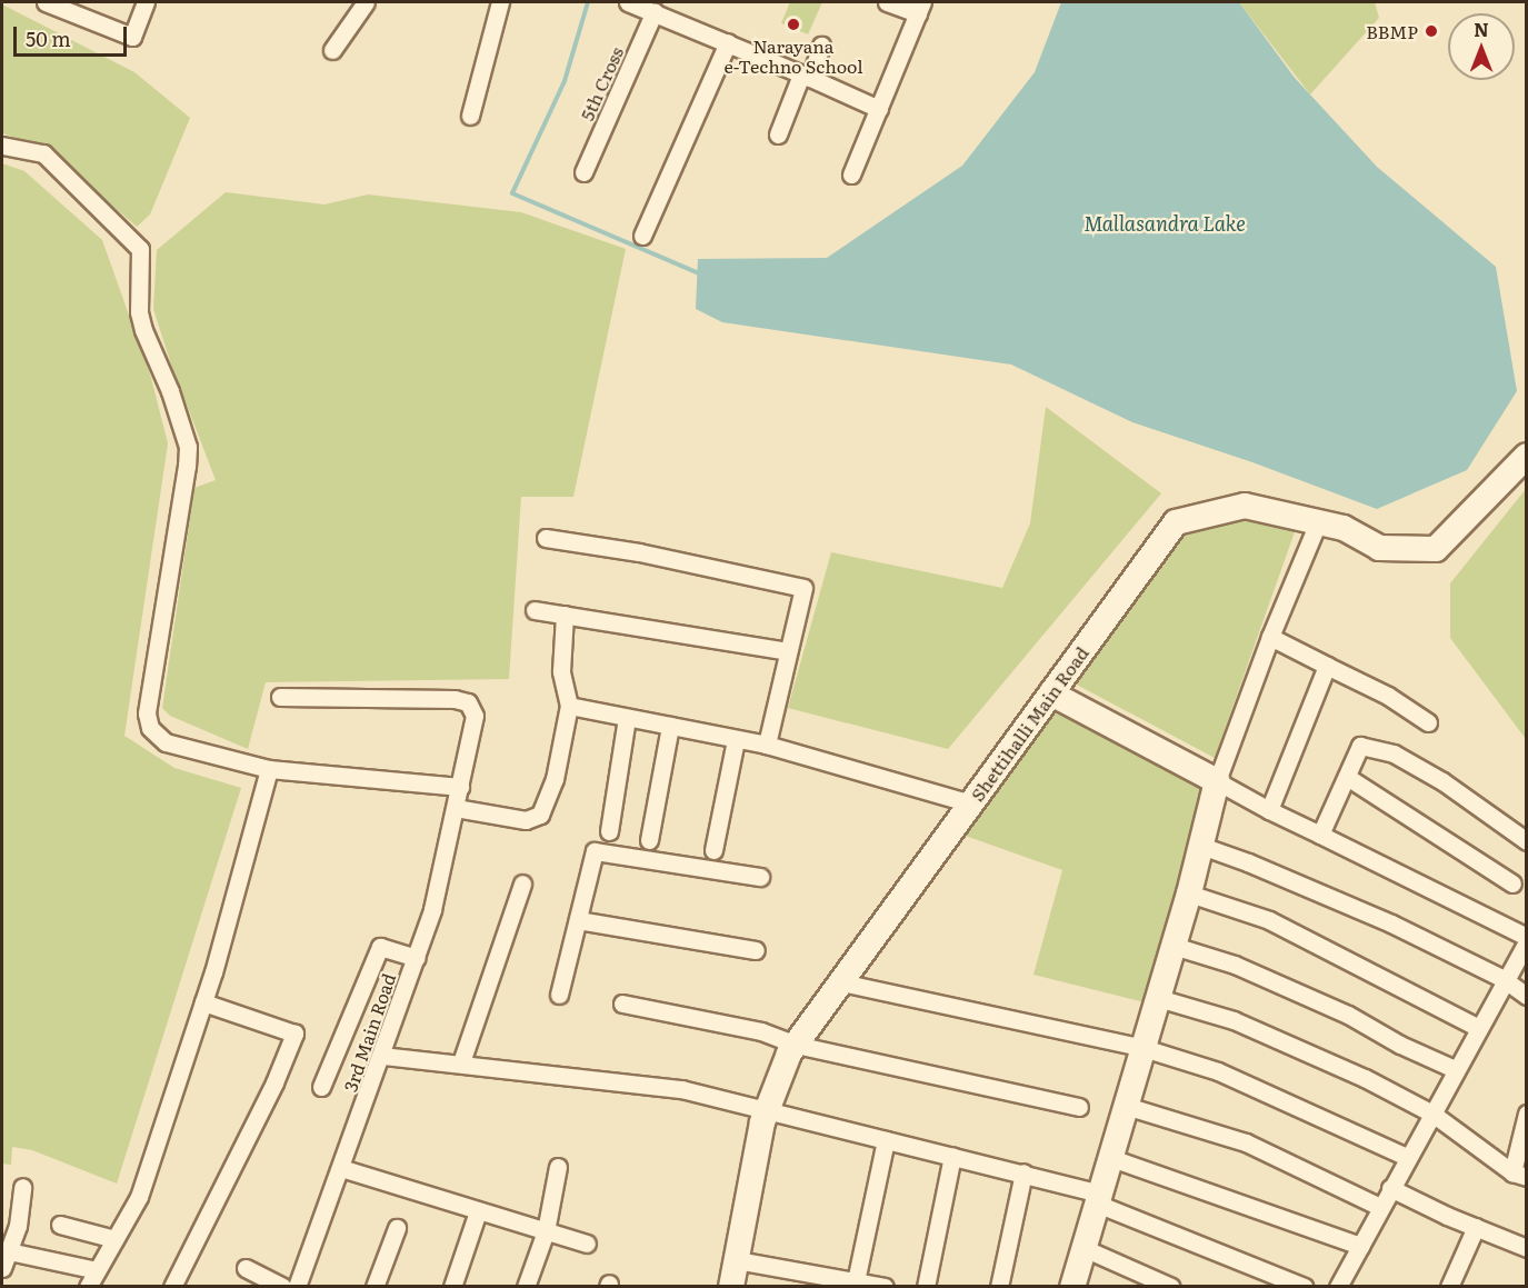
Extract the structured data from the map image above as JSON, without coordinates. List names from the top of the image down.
{
  "streets": {
    "street": ["5th Cross", "Shettihalli Main Road", "3rd Main Road"]
  },
  "water": ["Mallasandra Lake"],
  "places": ["Narayana e-Techno School", "BBMP"],
  "scale_bar": "50 m",
  "north": "top"
}
